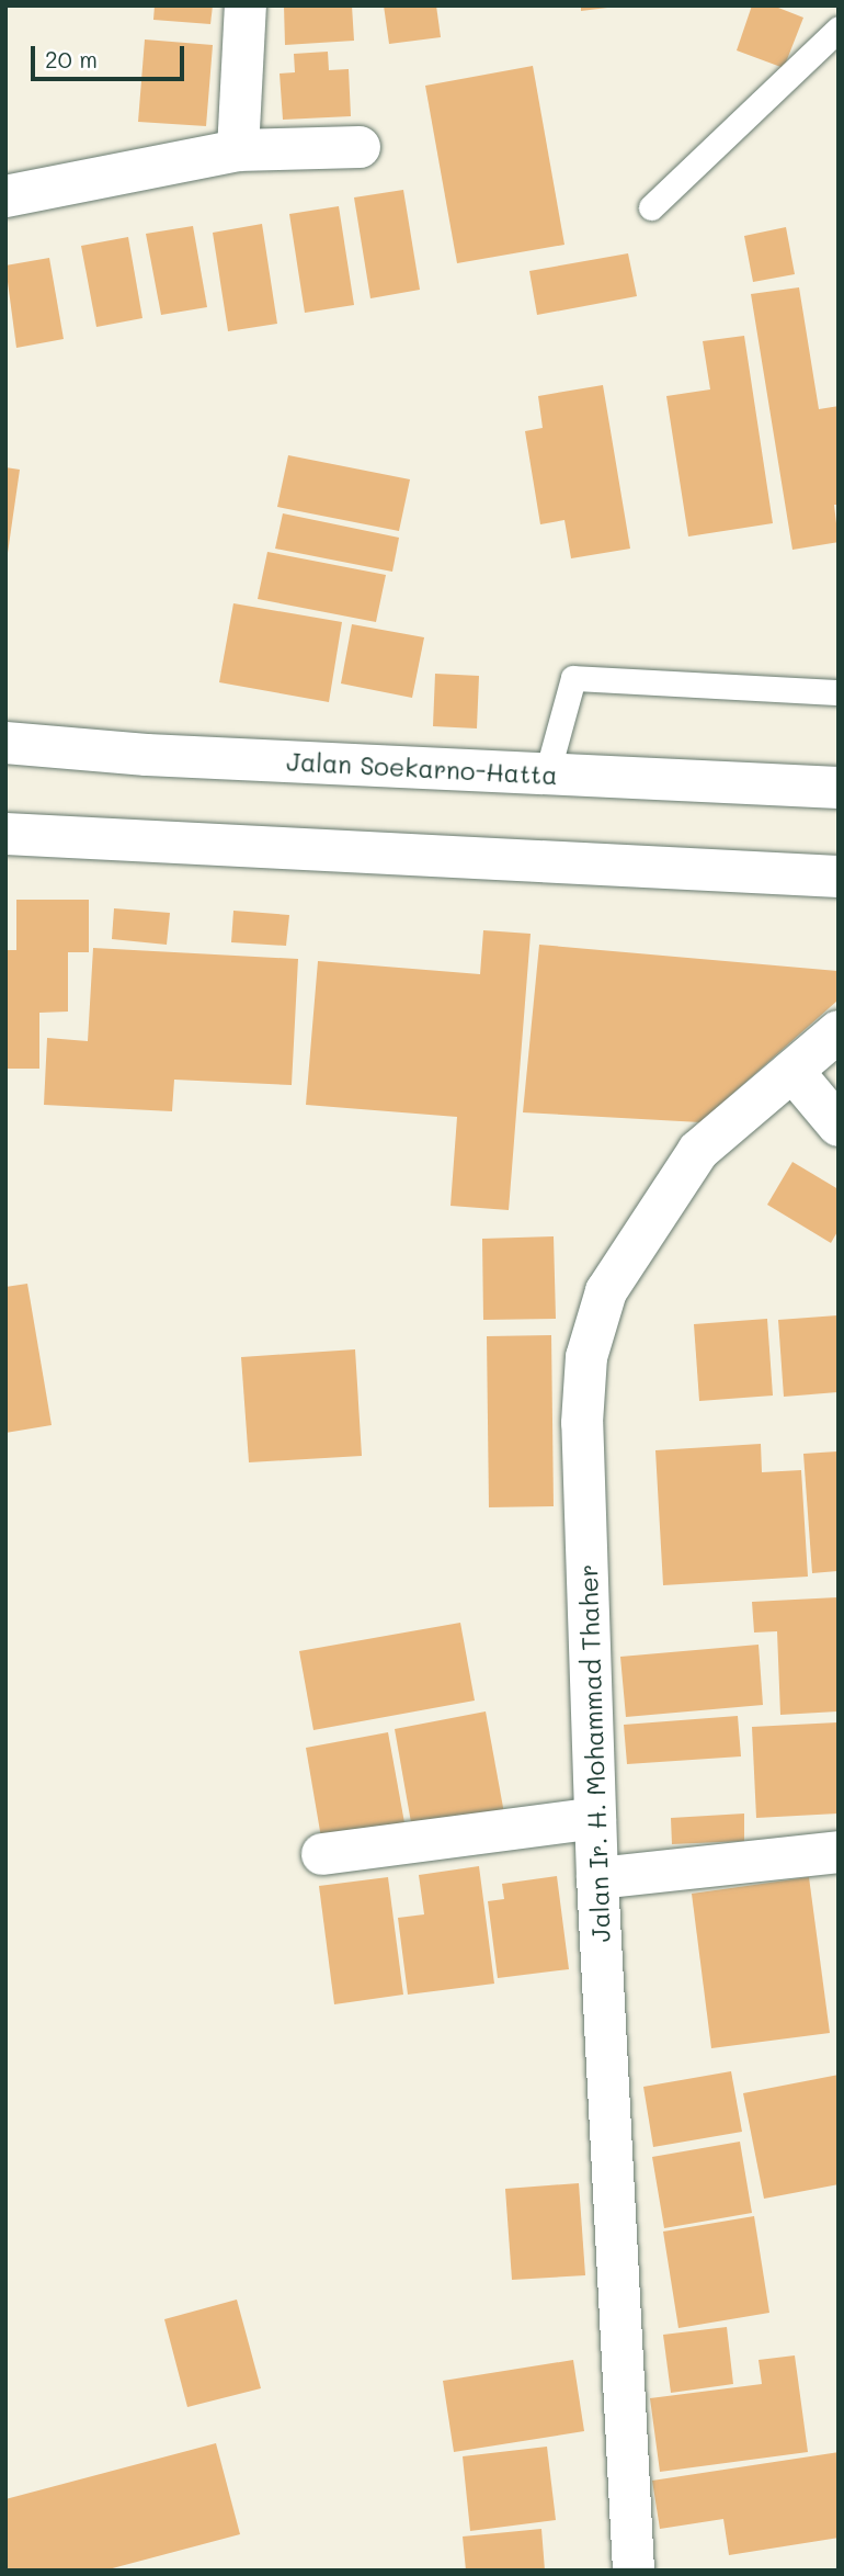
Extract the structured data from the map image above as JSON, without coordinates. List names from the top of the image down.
{
  "streets": {
    "main road": ["Jalan Soekarno-Hatta", "Jalan Ir. H. Mohammad Thaher"]
  },
  "scale_bar": "20 m"
}
